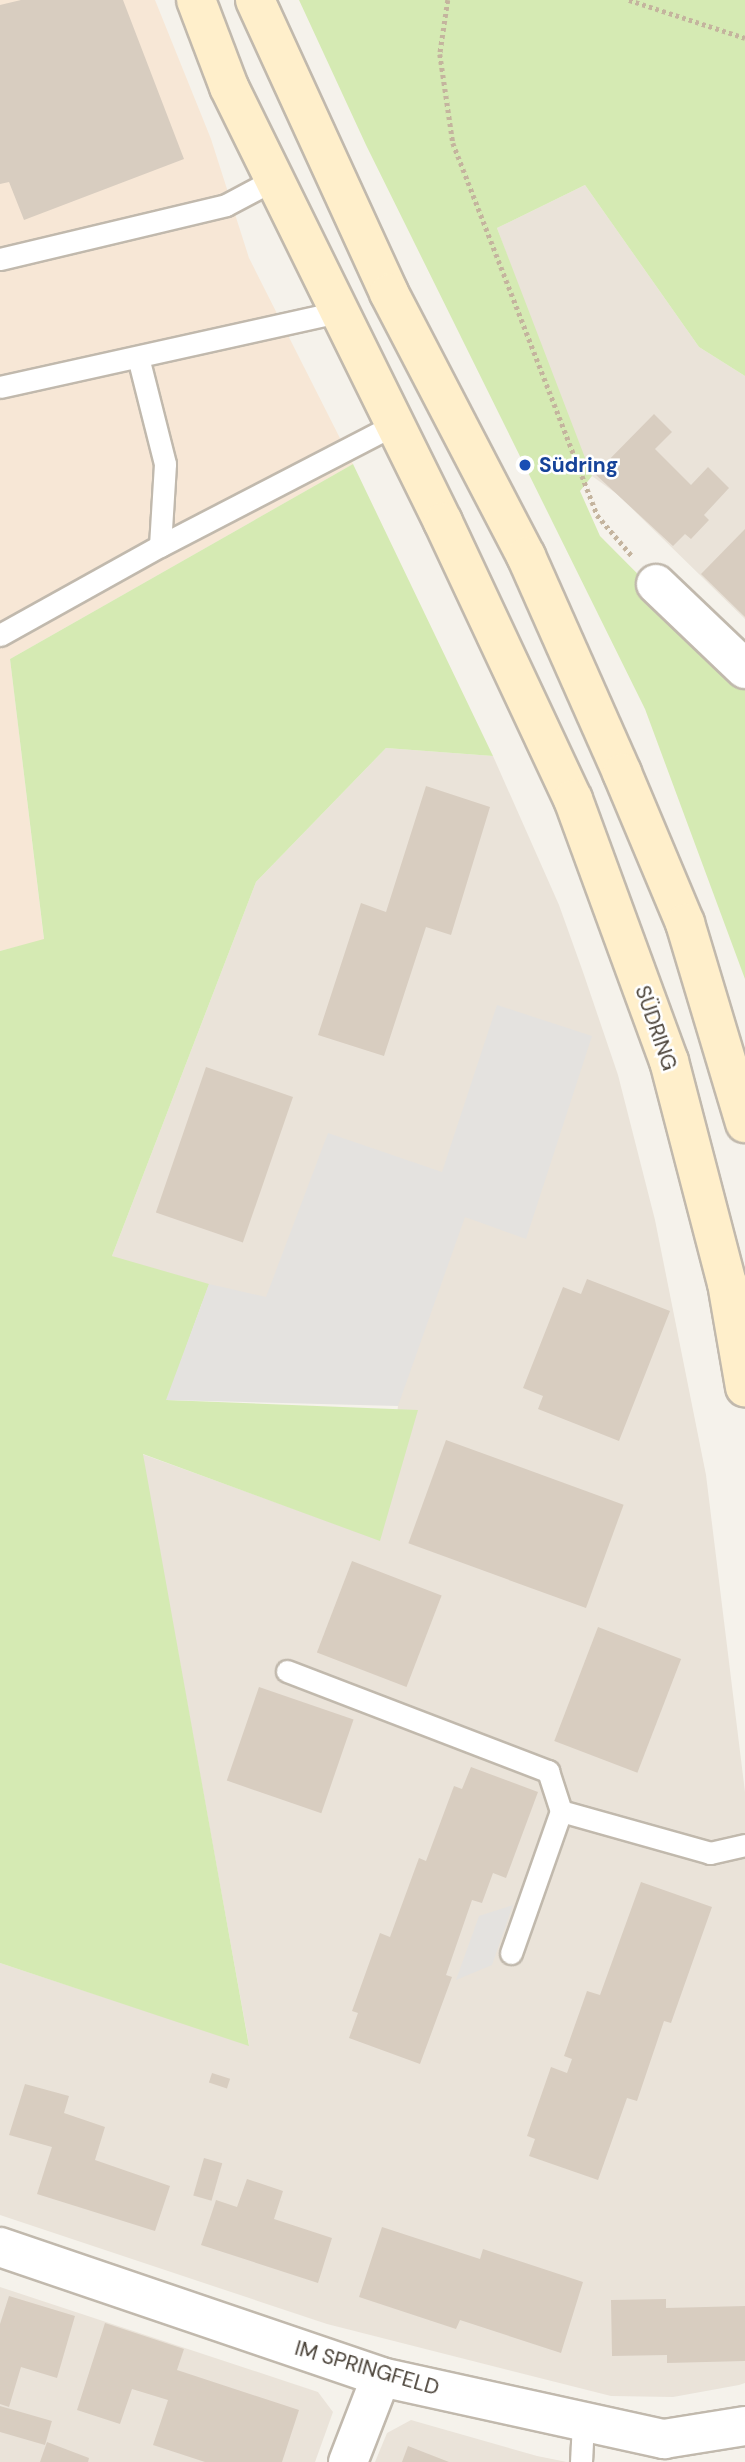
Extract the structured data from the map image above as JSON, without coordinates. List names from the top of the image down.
{
  "streets": {
    "main road": ["SÜDRING"],
    "street": ["IM SPRINGFELD"]
  },
  "places": ["Südring"]
}
